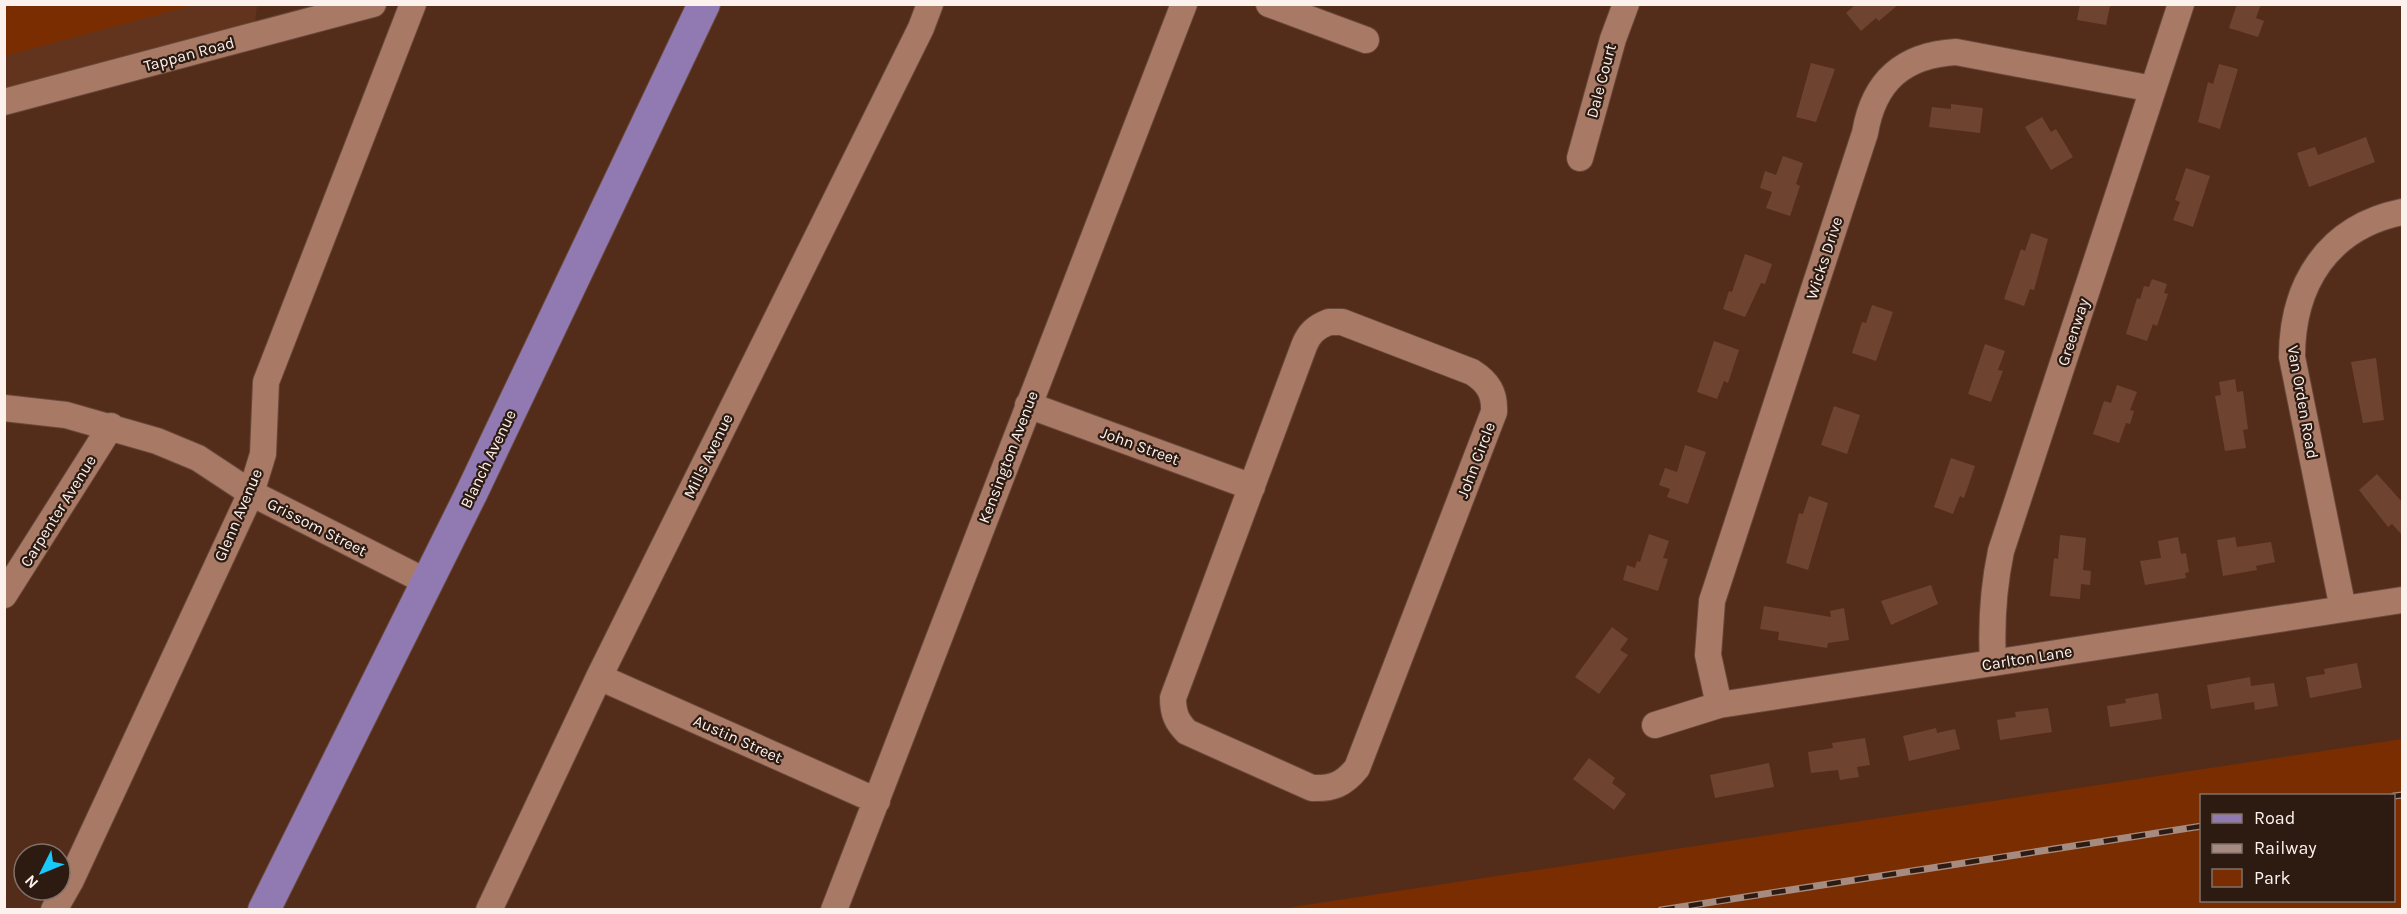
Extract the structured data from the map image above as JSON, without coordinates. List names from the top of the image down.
{
  "streets": {
    "main road": ["Blanch Avenue"],
    "street": [
      "Tappan Road",
      "Dale Court",
      "Wicks Drive",
      "Greenway",
      "Van Orden Road",
      "John Street",
      "Mills Avenue",
      "Kensington Avenue",
      "John Circle",
      "Carpenter Avenue",
      "Glenn Avenue",
      "Grissom Street",
      "Carlton Lane",
      "Austin Street"
    ]
  },
  "crossings": [
    ["Wicks Drive", "Greenway"],
    ["Wicks Drive", "Carlton Lane"],
    ["Greenway", "Carlton Lane"],
    ["Van Orden Road", "Carlton Lane"],
    ["John Street", "Kensington Avenue"],
    ["John Street", "John Circle"],
    ["Mills Avenue", "Austin Street"],
    ["Kensington Avenue", "Austin Street"],
    ["Blanch Avenue", "Grissom Street"],
    ["Carpenter Avenue", "Grissom Street"],
    ["Glenn Avenue", "Grissom Street"]
  ],
  "legend": ["Road", "Railway", "Park"],
  "north": "bottom left"
}
